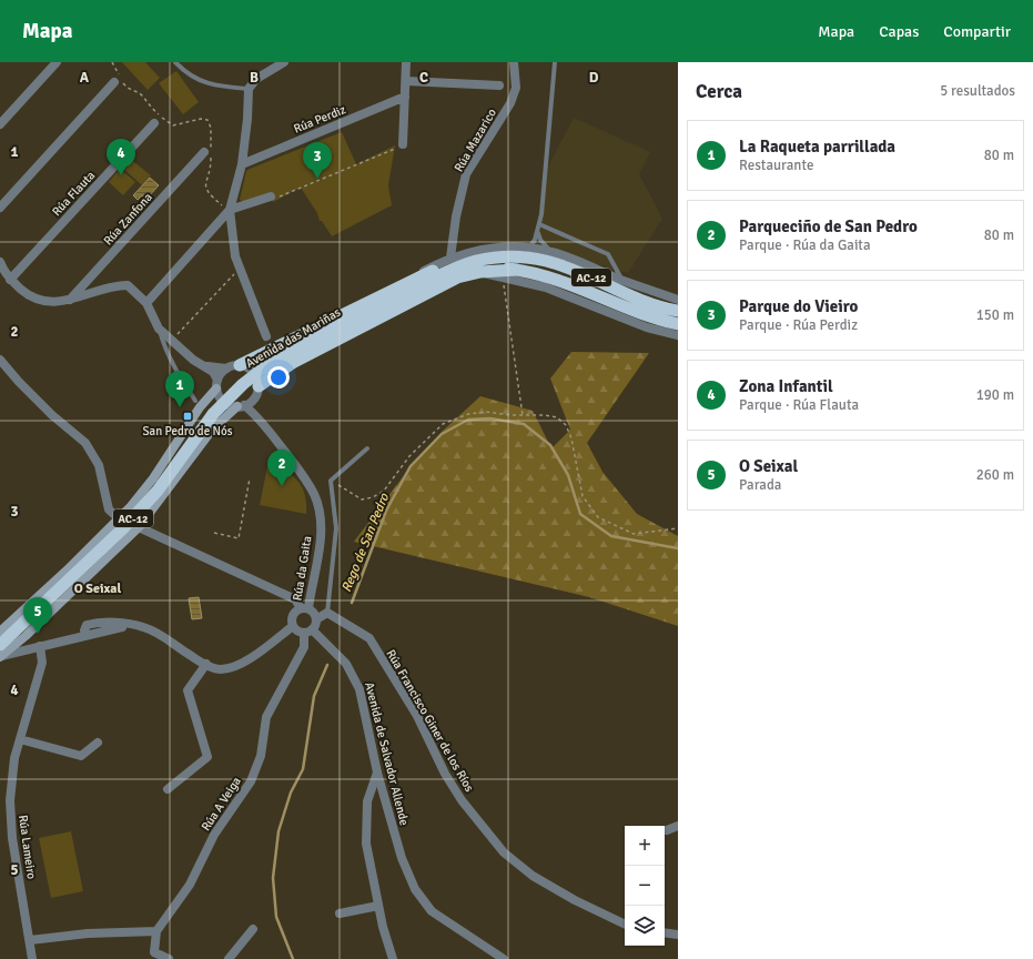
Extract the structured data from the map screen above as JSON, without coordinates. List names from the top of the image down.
{
  "streets": {
    "highway": ["AC-12", "Avenida das Mariñas"],
    "street": [
      "Rúa Perdiz",
      "Rúa Mazarico",
      "Rúa Flauta",
      "Rúa Zanfona",
      "Rúa da Gaita",
      "Rúa Francisco Giner de los Ríos",
      "Avenida de Salvador Allende",
      "Rúa A Veiga",
      "Rúa Lameiro"
    ]
  },
  "crossings": [
    ["Rúa da Gaita", "Avenida de Salvador Allende"],
    ["Rúa da Gaita", "Rúa A Veiga"],
    ["Avenida de Salvador Allende", "Rúa A Veiga"]
  ],
  "districts": ["O Seixal"],
  "water": ["Rego de San Pedro"],
  "places": {
    "transit": ["San Pedro de Nós"]
  },
  "page": {
    "header": "Mapa",
    "nav": ["Mapa", "Capas", "Compartir"],
    "heading": ["Cerca", "5 resultados"],
    "list": [
      {
        "mark": "1",
        "name": "La Raqueta parrillada",
        "note": "Restaurante",
        "value": "80 m"
      },
      {
        "mark": "2",
        "name": "Parqueciño de San Pedro",
        "note": "Parque · Rúa da Gaita",
        "value": "80 m"
      },
      {
        "mark": "3",
        "name": "Parque do Vieiro",
        "note": "Parque · Rúa Perdiz",
        "value": "150 m"
      },
      {
        "mark": "4",
        "name": "Zona Infantil",
        "note": "Parque · Rúa Flauta",
        "value": "190 m"
      },
      {
        "mark": "5",
        "name": "O Seixal",
        "note": "Parada",
        "value": "260 m"
      }
    ],
    "pins": [
      "4",
      "3",
      "1",
      "2",
      "5"
    ],
    "map_buttons": ["+", "−"]
  },
  "grid": {
    "columns": [
      "A",
      "B",
      "C",
      "D"
    ],
    "rows": [
      "1",
      "2",
      "3",
      "4",
      "5"
    ]
  }
}
